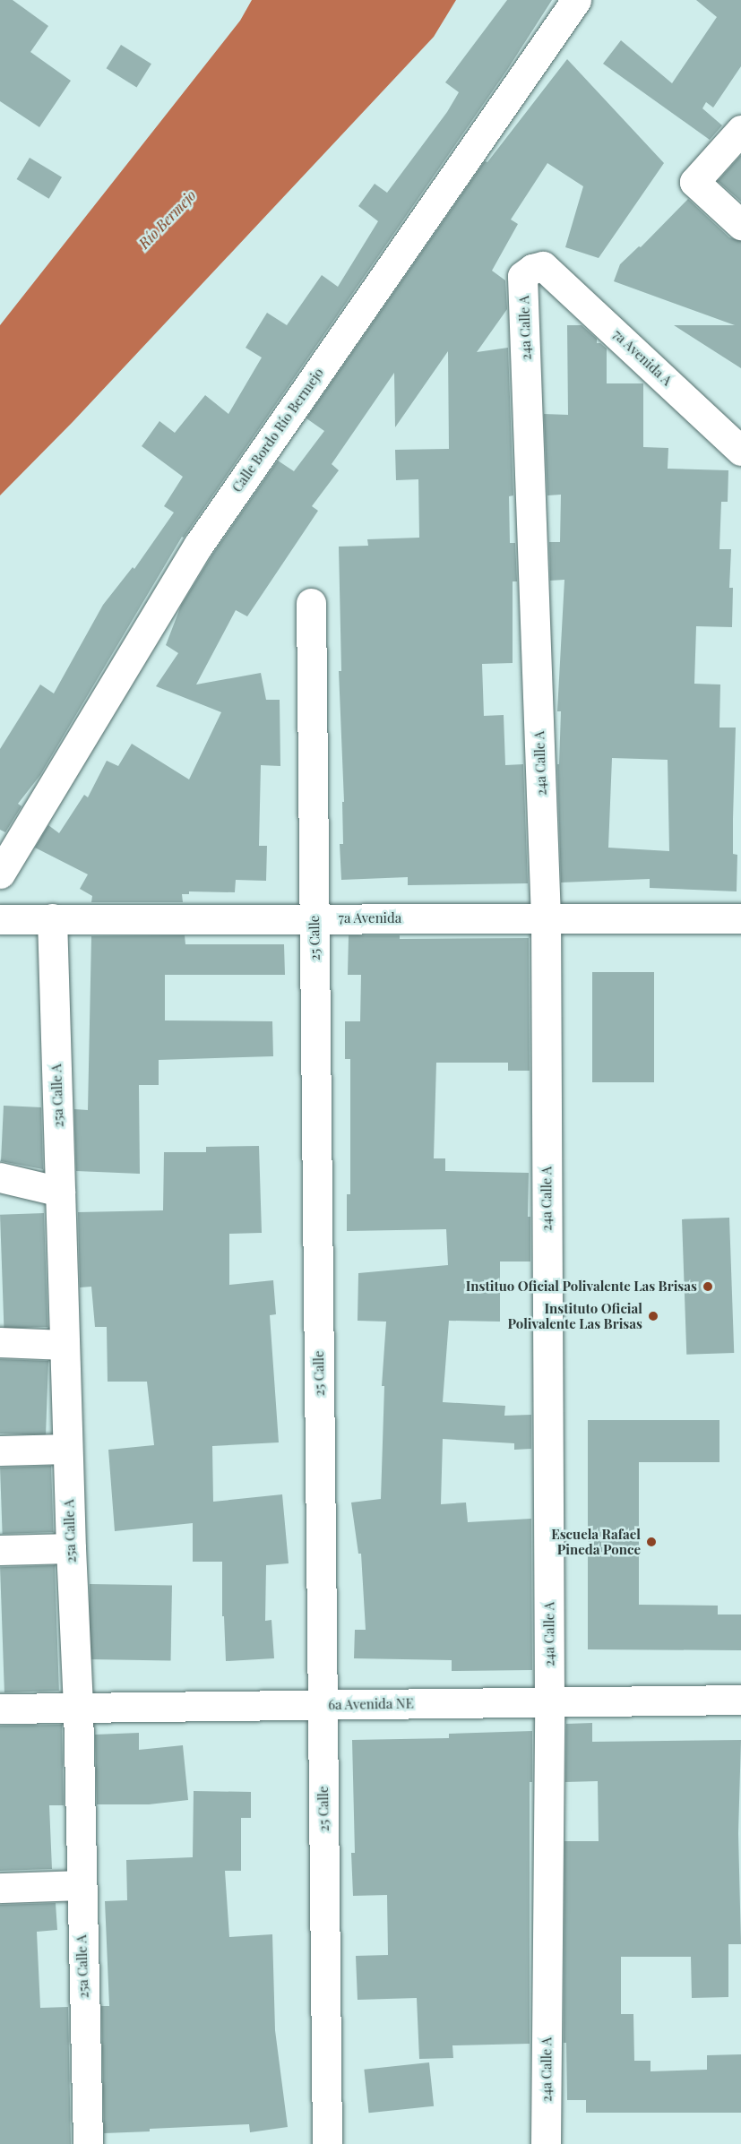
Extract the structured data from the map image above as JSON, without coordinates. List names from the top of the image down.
{
  "streets": {
    "street": [
      "24a Calle A",
      "7a Avenida A",
      "Calle Bordo Río Bermejo",
      "7a Avenida",
      "25 Calle",
      "25a Calle A",
      "6a Avenida NE"
    ]
  },
  "crossings": [
    ["24a Calle A", "7a Avenida A"],
    ["24a Calle A", "7a Avenida"],
    ["24a Calle A", "6a Avenida NE"],
    ["7a Avenida", "25 Calle"],
    ["7a Avenida", "25a Calle A"],
    ["25 Calle", "6a Avenida NE"],
    ["25a Calle A", "6a Avenida NE"]
  ],
  "water": ["Río Bermejo"],
  "places": ["Instituo Oficial Polivalente Las Brisas", "Instituto Oficial Polivalente Las Brisas", "Escuela Rafael Pineda Ponce"]
}
